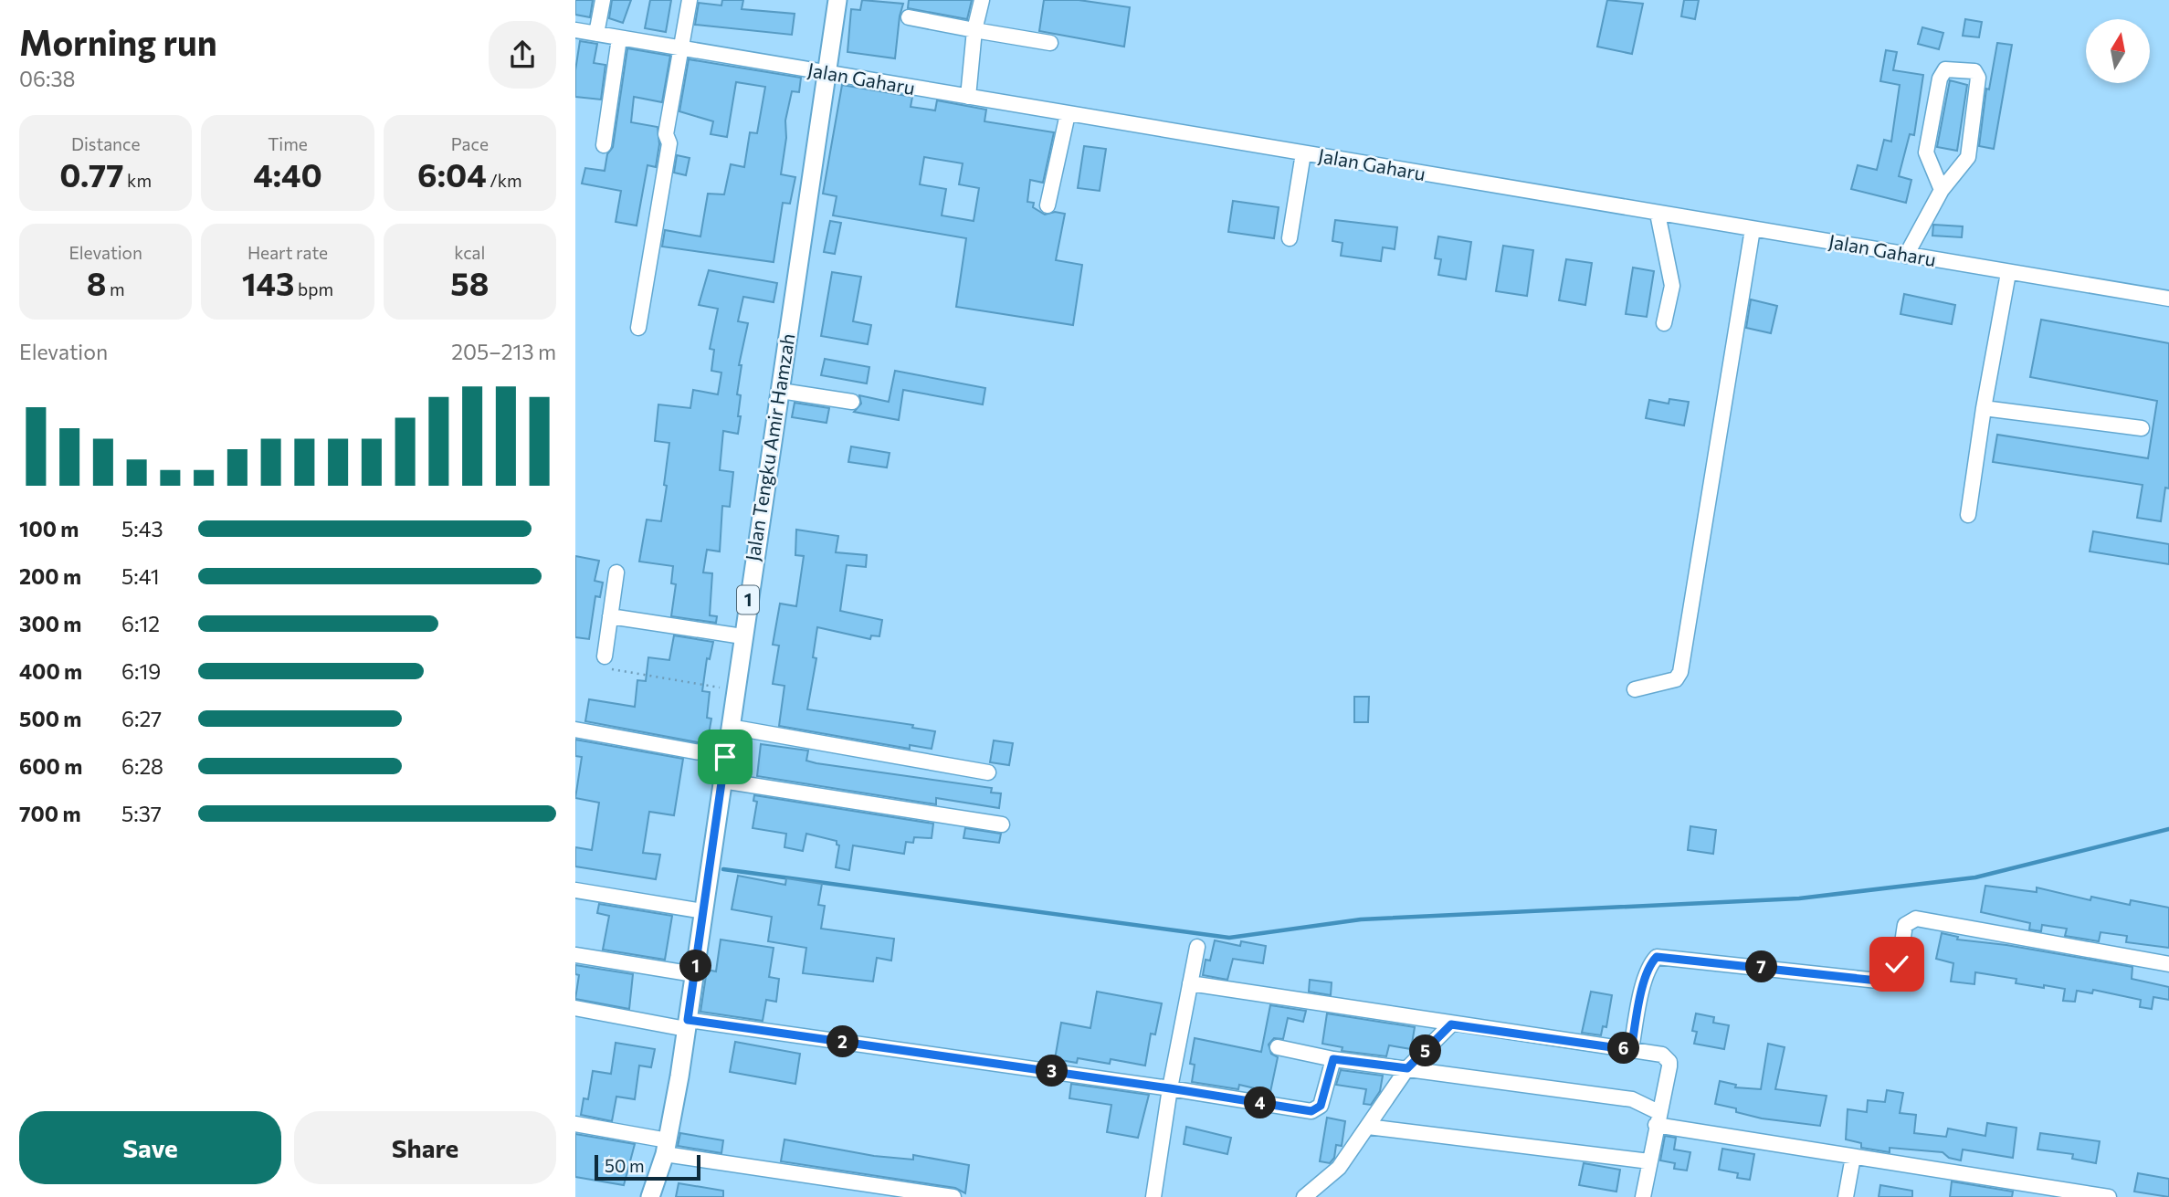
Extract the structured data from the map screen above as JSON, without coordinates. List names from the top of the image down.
{
  "streets": {
    "main road": ["Jalan Tengku Amir Hamzah", "1"],
    "street": ["Jalan Gaharu"]
  },
  "crossings": [
    ["Jalan Gaharu", "Jalan Tengku Amir Hamzah"]
  ],
  "scale_bar": "50 m",
  "north": "top",
  "page": {
    "heading": ["Morning run", "06:38"],
    "stats": [
      ["Distance", "0.77 km"],
      ["Time", "4:40"],
      ["Pace", "6:04 /km"],
      ["Elevation", "8 m"],
      ["Heart rate", "143 bpm"],
      ["kcal", "58"]
    ],
    "chart": ["Elevation", "205–213 m"],
    "list": [
      {
        "name": "100 m",
        "note": "5:43"
      },
      {
        "name": "200 m",
        "note": "5:41"
      },
      {
        "name": "300 m",
        "note": "6:12"
      },
      {
        "name": "400 m",
        "note": "6:19"
      },
      {
        "name": "500 m",
        "note": "6:27"
      },
      {
        "name": "600 m",
        "note": "6:28"
      },
      {
        "name": "700 m",
        "note": "5:37"
      }
    ],
    "pins": [
      "1",
      "7",
      "2",
      "6",
      "5",
      "3",
      "4"
    ],
    "buttons": ["Save", "Share"],
    "scale": "50 m"
  }
}
